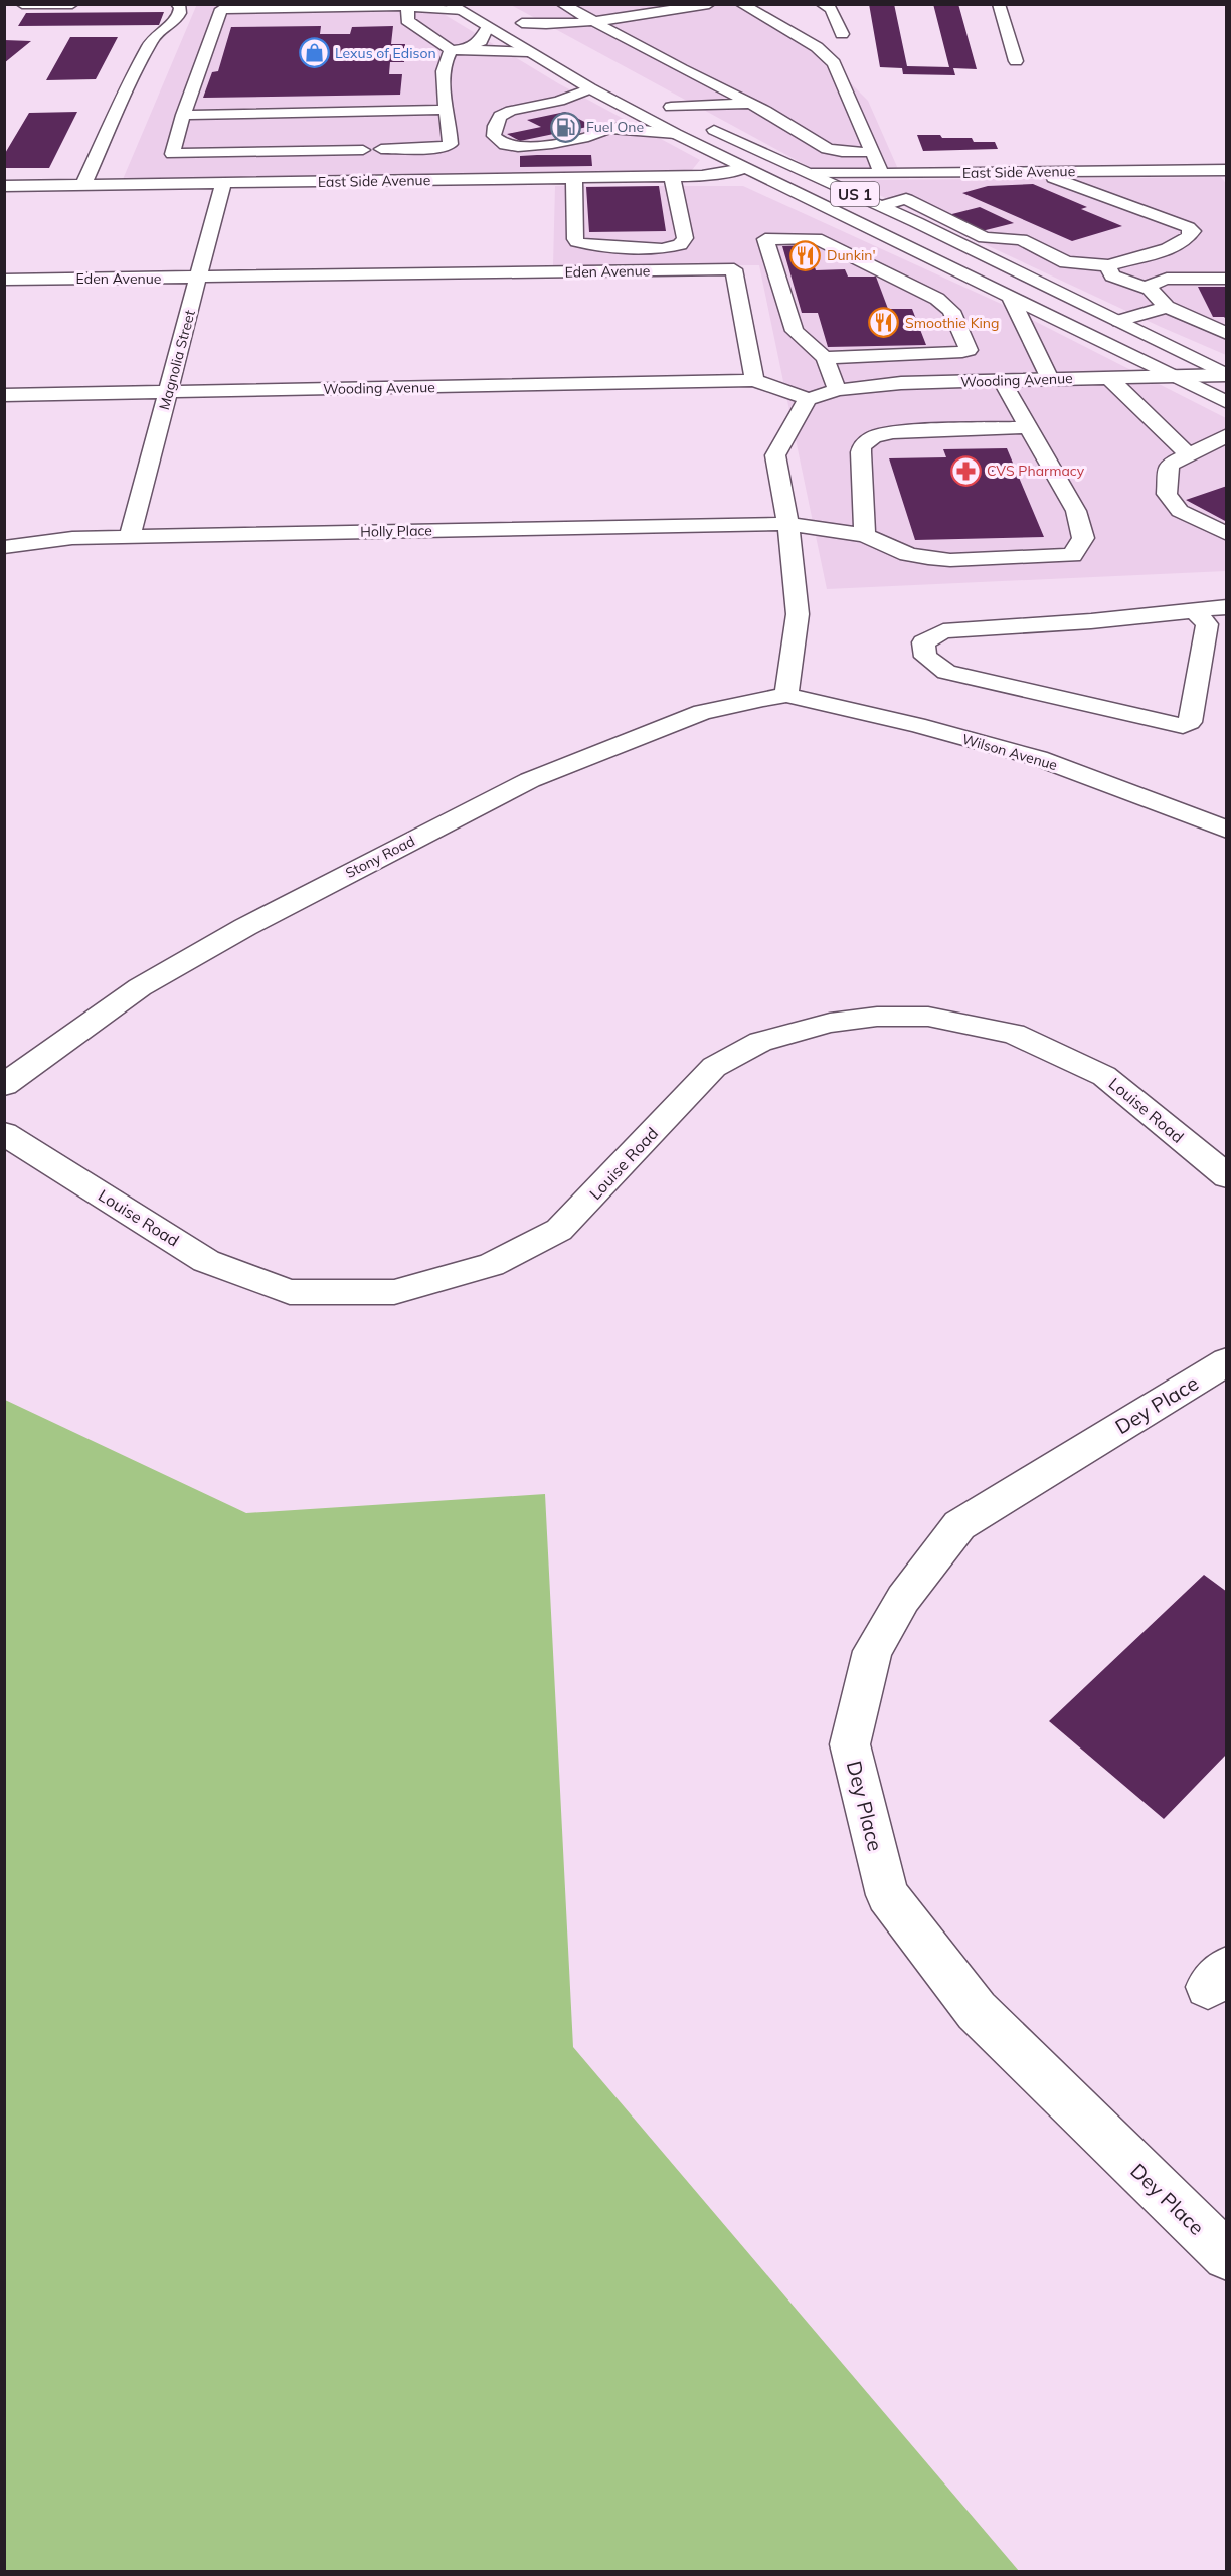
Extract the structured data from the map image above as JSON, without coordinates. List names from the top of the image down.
{
  "streets": {
    "main road": [
      "East Side Avenue",
      "US 1",
      "Eden Avenue",
      "Magnolia Street",
      "Wooding Avenue",
      "Holly Place",
      "Wilson Avenue",
      "Stony Road",
      "Louise Road",
      "Dey Place"
    ]
  },
  "crossings": [
    ["East Side Avenue", "US 1"],
    ["East Side Avenue", "Magnolia Street"],
    ["US 1", "Wooding Avenue"],
    ["Eden Avenue", "Magnolia Street"],
    ["Eden Avenue", "Wooding Avenue"],
    ["Magnolia Street", "Wooding Avenue"],
    ["Magnolia Street", "Holly Place"],
    ["Wilson Avenue", "Stony Road"]
  ],
  "places": {
    "shop": ["Lexus of Edison"],
    "fuel station": ["Fuel One"],
    "restaurant": ["Dunkin'", "Smoothie King"],
    "pharmacy": ["CVS Pharmacy"]
  }
}
